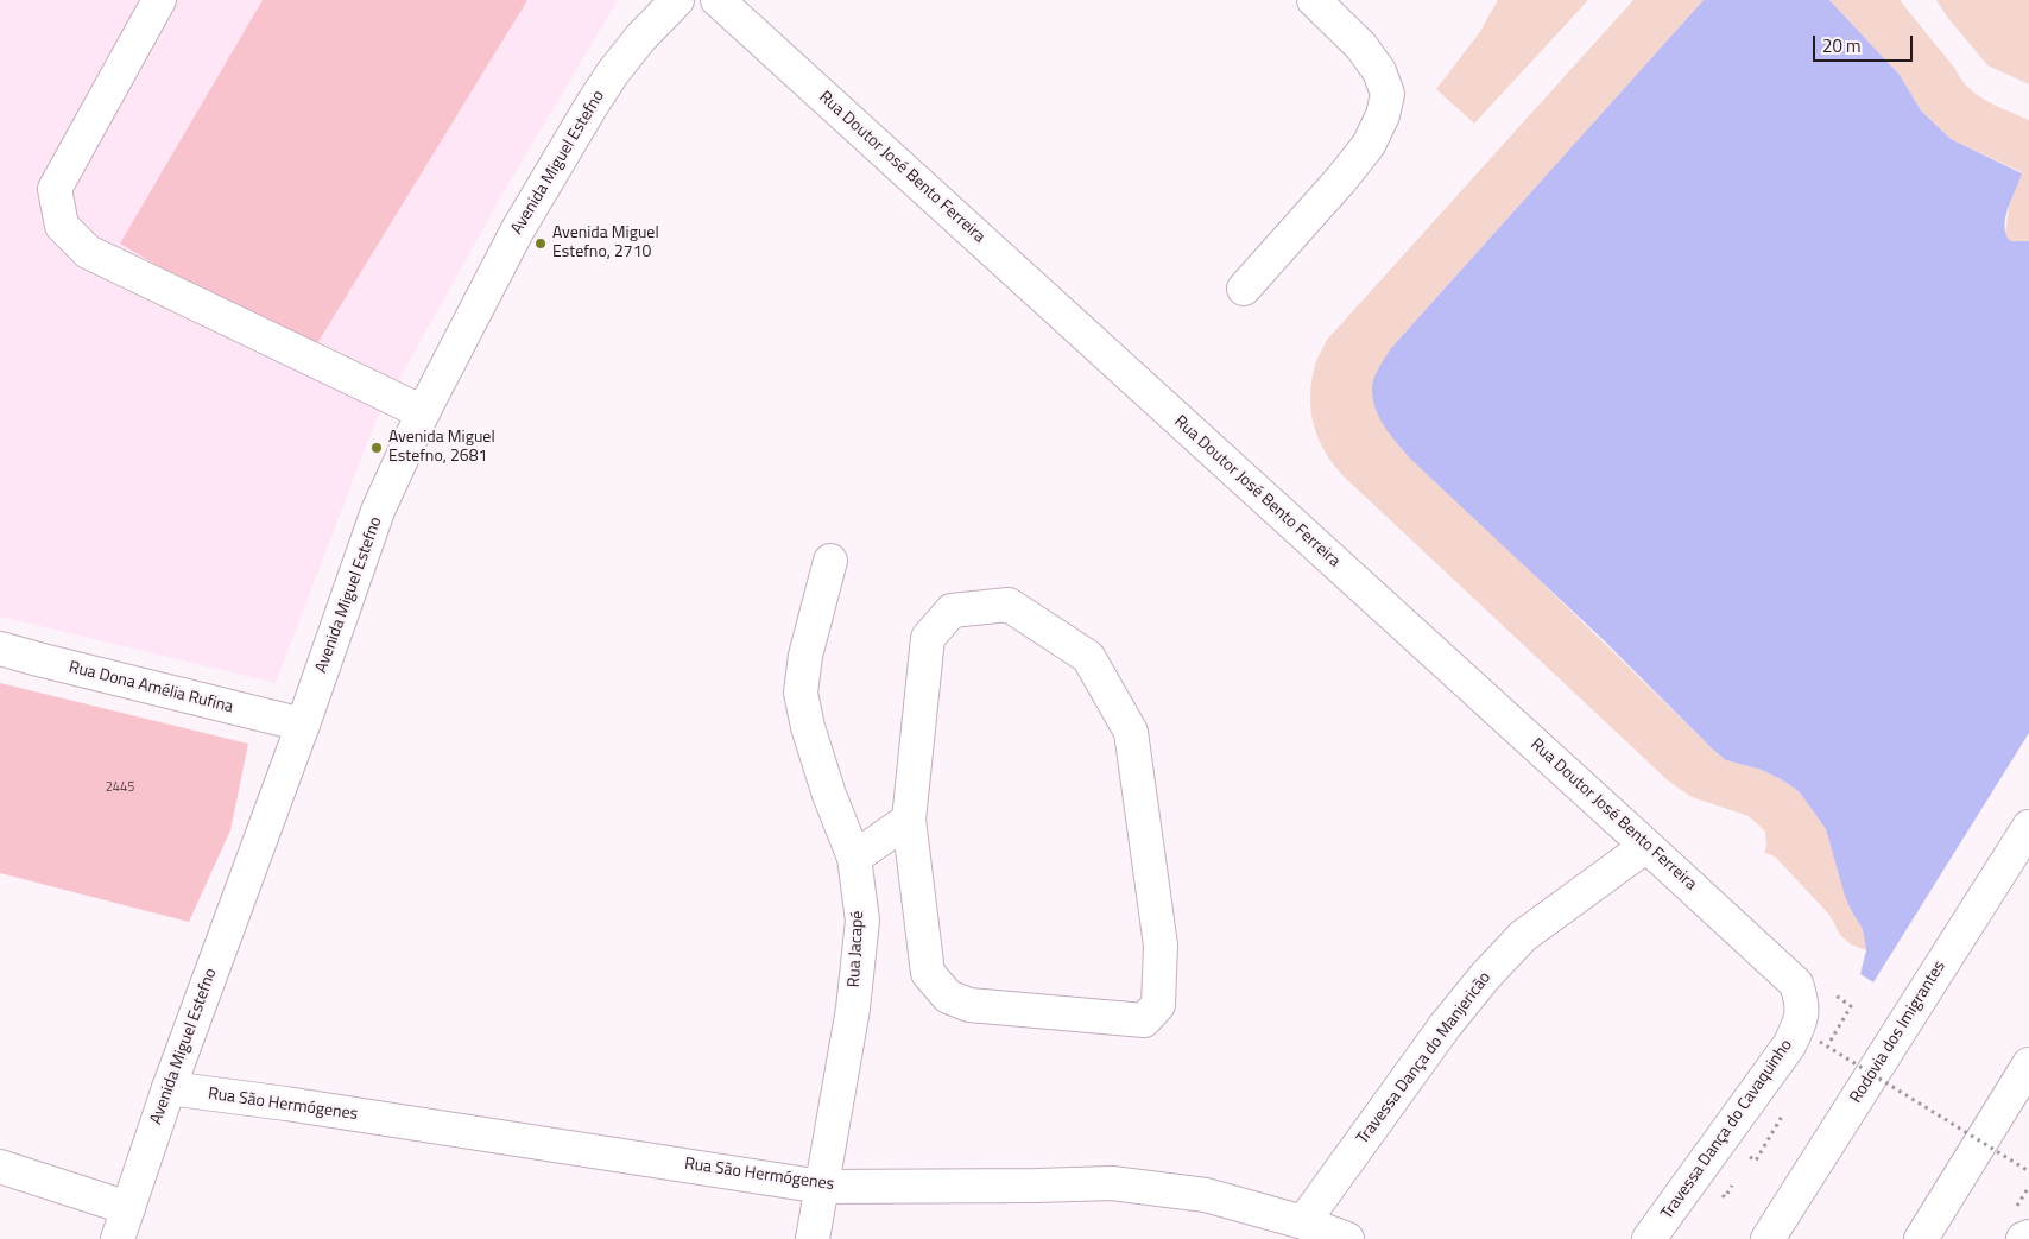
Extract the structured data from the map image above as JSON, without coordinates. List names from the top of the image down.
{
  "streets": {
    "main road": [
      "Avenida Miguel Estefno",
      "Rua Doutor José Bento Ferreira",
      "Rua Dona Amélia Rufina",
      "Rua Jacapé",
      "Rodovia dos Imigrantes",
      "Travessa Dança do Manjericão",
      "Rua São Hermógenes",
      "Travessa Dança do Cavaquinho"
    ]
  },
  "crossings": [
    ["Avenida Miguel Estefno", "Rua Dona Amélia Rufina"],
    ["Avenida Miguel Estefno", "Rua São Hermógenes"],
    ["Rua Doutor José Bento Ferreira", "Travessa Dança do Manjericão"],
    ["Rua Doutor José Bento Ferreira", "Travessa Dança do Cavaquinho"],
    ["Rua Jacapé", "Rua São Hermógenes"],
    ["Travessa Dança do Manjericão", "Rua São Hermógenes"]
  ],
  "places": ["Avenida Miguel Estefno, 2710", "Avenida Miguel Estefno, 2681"],
  "house_numbers": ["2445"],
  "scale_bar": "20 m"
}
